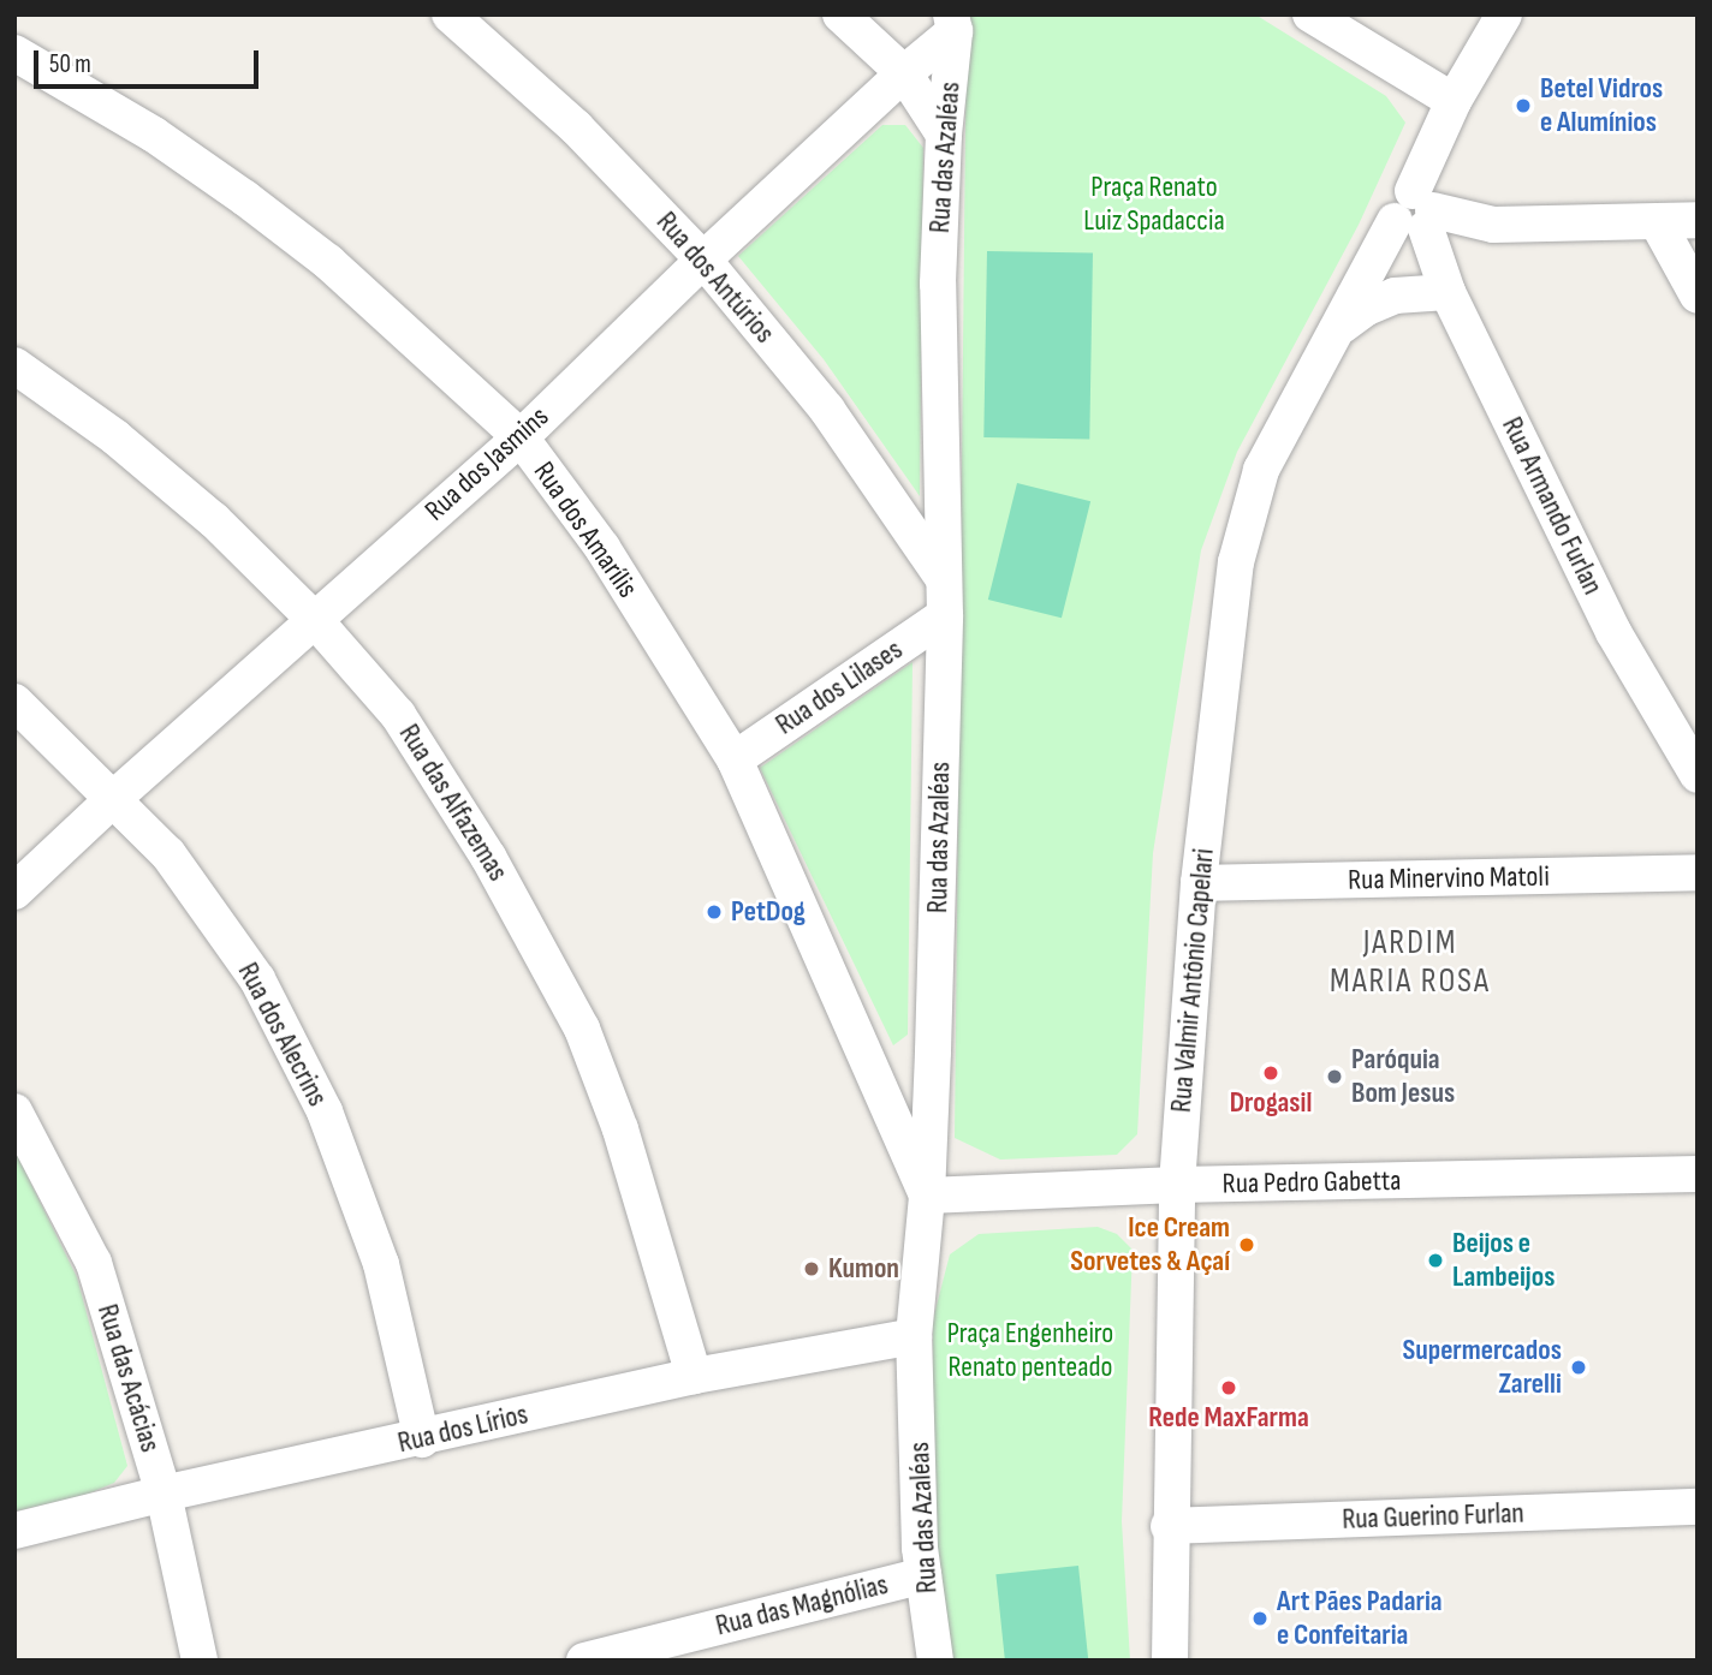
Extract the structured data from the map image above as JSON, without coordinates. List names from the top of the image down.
{
  "streets": {
    "street": [
      "Rua das Azaléas",
      "Rua dos Antúrios",
      "Rua dos Jasmins",
      "Rua Armando Furlan",
      "Rua dos Amarílis",
      "Rua dos Lilases",
      "Rua das Alfazemas",
      "Rua Minervino Matoli",
      "Rua Valmir Antônio Capelari",
      "Rua dos Alecrins",
      "Rua Pedro Gabetta",
      "Rua das Acácias",
      "Rua dos Lírios",
      "Rua Guerino Furlan",
      "Rua das Magnólias"
    ]
  },
  "crossings": [
    ["Rua das Azaléas", "Rua dos Antúrios"],
    ["Rua das Azaléas", "Rua dos Jasmins"],
    ["Rua das Azaléas", "Rua dos Amarílis"],
    ["Rua das Azaléas", "Rua dos Lilases"],
    ["Rua das Azaléas", "Rua Pedro Gabetta"],
    ["Rua das Azaléas", "Rua dos Lírios"],
    ["Rua das Azaléas", "Rua das Magnólias"],
    ["Rua dos Antúrios", "Rua dos Jasmins"],
    ["Rua dos Jasmins", "Rua dos Amarílis"],
    ["Rua dos Jasmins", "Rua das Alfazemas"],
    ["Rua dos Jasmins", "Rua dos Alecrins"],
    ["Rua Armando Furlan", "Rua Valmir Antônio Capelari"],
    ["Rua dos Amarílis", "Rua dos Lilases"],
    ["Rua dos Amarílis", "Rua Pedro Gabetta"],
    ["Rua das Alfazemas", "Rua dos Lírios"],
    ["Rua Minervino Matoli", "Rua Valmir Antônio Capelari"],
    ["Rua Valmir Antônio Capelari", "Rua Pedro Gabetta"],
    ["Rua Valmir Antônio Capelari", "Rua Guerino Furlan"],
    ["Rua dos Alecrins", "Rua dos Lírios"],
    ["Rua das Acácias", "Rua dos Lírios"]
  ],
  "districts": ["JARDIM MARIA ROSA"],
  "parks": ["Praça Renato Luiz Spadaccia", "Praça Engenheiro Renato penteado"],
  "places": [
    "Betel Vidros e Alumínios",
    "PetDog",
    "Drogasil",
    "Paróquia Bom Jesus",
    "Ice Cream Sorvetes & Açaí",
    "Beijos e Lambeijos",
    "Kumon",
    "Supermercados Zarelli",
    "Rede MaxFarma",
    "Art Pães Padaria e Confeitaria"
  ],
  "scale_bar": "50 m"
}
